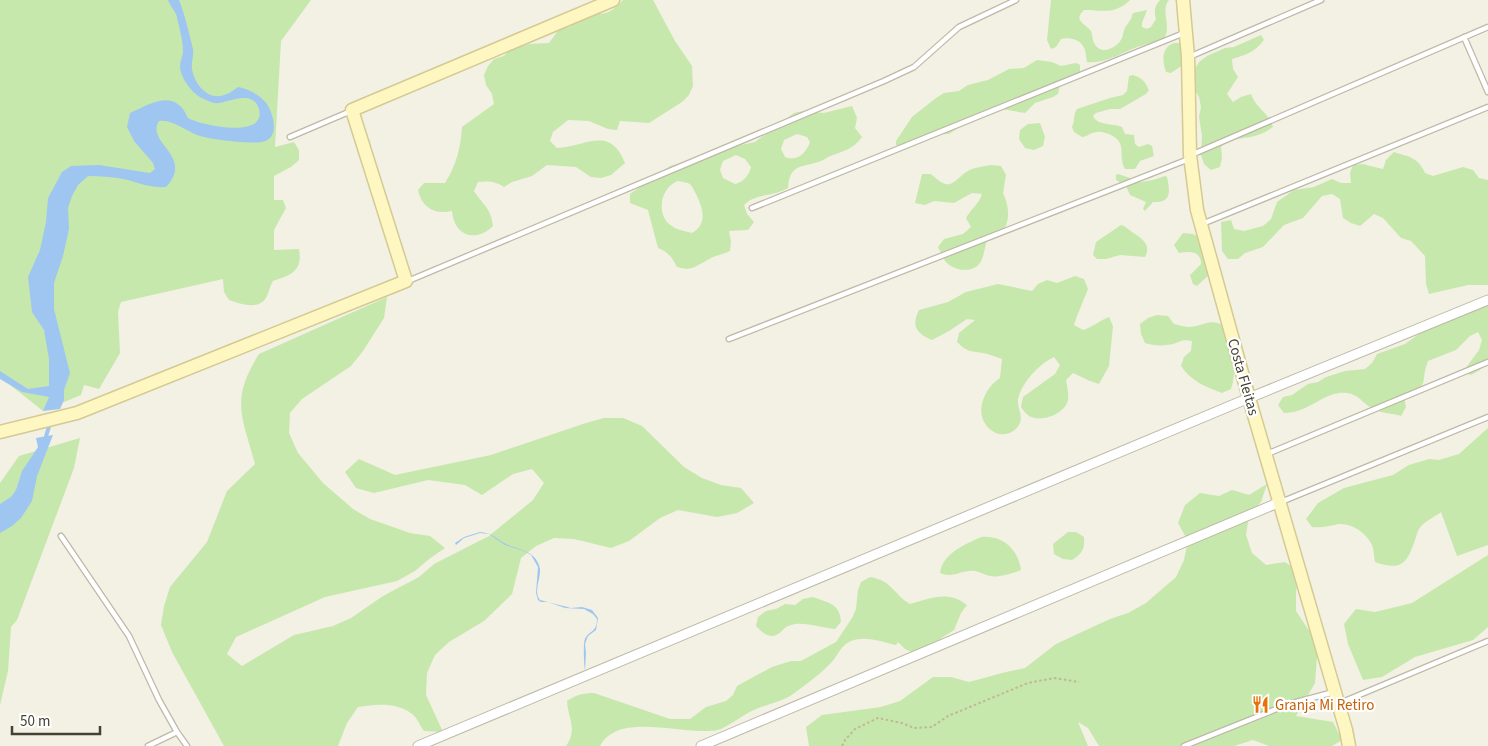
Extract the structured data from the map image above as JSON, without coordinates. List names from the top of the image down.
{
  "streets": {
    "street": ["Costa Fleitas"]
  },
  "places": {
    "restaurant": ["Granja Mi Retiro"]
  },
  "scale_bar": "50 m"
}
